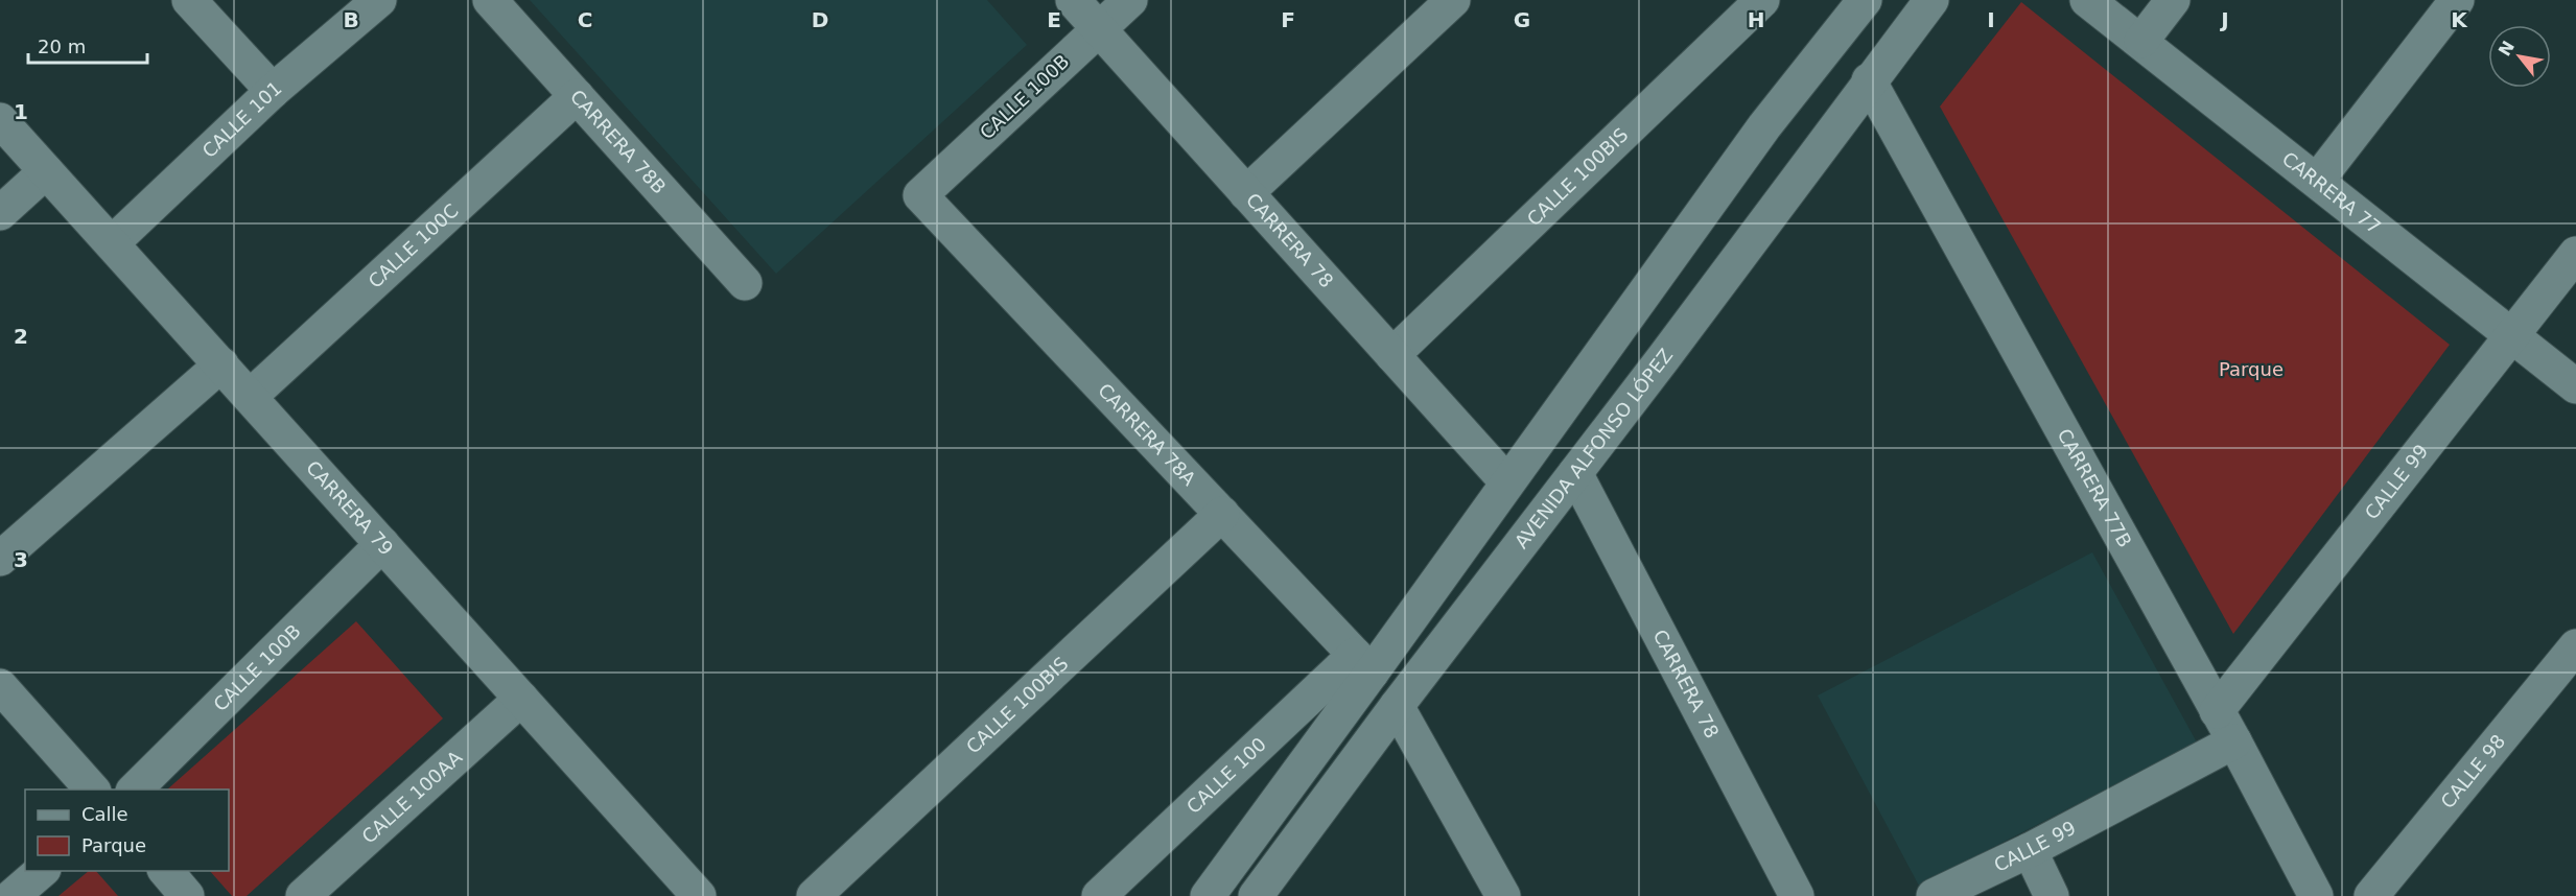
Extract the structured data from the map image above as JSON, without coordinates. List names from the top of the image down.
{
  "streets": {
    "street": [
      "CALLE 100B",
      "CALLE 101",
      "CARRERA 78B",
      "CALLE 100BIS",
      "CARRERA 77",
      "CARRERA 78",
      "CALLE 100C",
      "CARRERA 78A",
      "AVENIDA ALFONSO LÓPEZ",
      "CALLE 99",
      "CARRERA 77B",
      "CARRERA 79",
      "CALLE 98",
      "CALLE 100",
      "CALLE 100AA"
    ]
  },
  "crossings": [
    ["CALLE 100B", "CARRERA 78"],
    ["CALLE 100B", "CARRERA 78A"],
    ["CALLE 100B", "CARRERA 79"],
    ["CALLE 101", "CARRERA 79"],
    ["CARRERA 78B", "CALLE 100C"],
    ["CALLE 100BIS", "CARRERA 78"],
    ["CALLE 100BIS", "CARRERA 78A"],
    ["CARRERA 77", "CALLE 99"],
    ["CARRERA 78", "AVENIDA ALFONSO LÓPEZ"],
    ["CALLE 100C", "CARRERA 79"],
    ["CARRERA 78A", "CALLE 100"],
    ["AVENIDA ALFONSO LÓPEZ", "CARRERA 77B"],
    ["CALLE 99", "CARRERA 77B"],
    ["CARRERA 79", "CALLE 100AA"]
  ],
  "parks": ["Parque"],
  "legend": ["Calle", "Parque"],
  "scale_bar": "20 m",
  "north": "top left",
  "grid": {
    "columns": [
      "B",
      "C",
      "D",
      "E",
      "F",
      "G",
      "H",
      "I",
      "J",
      "K"
    ],
    "rows": ["1", "2", "3"]
  }
}
